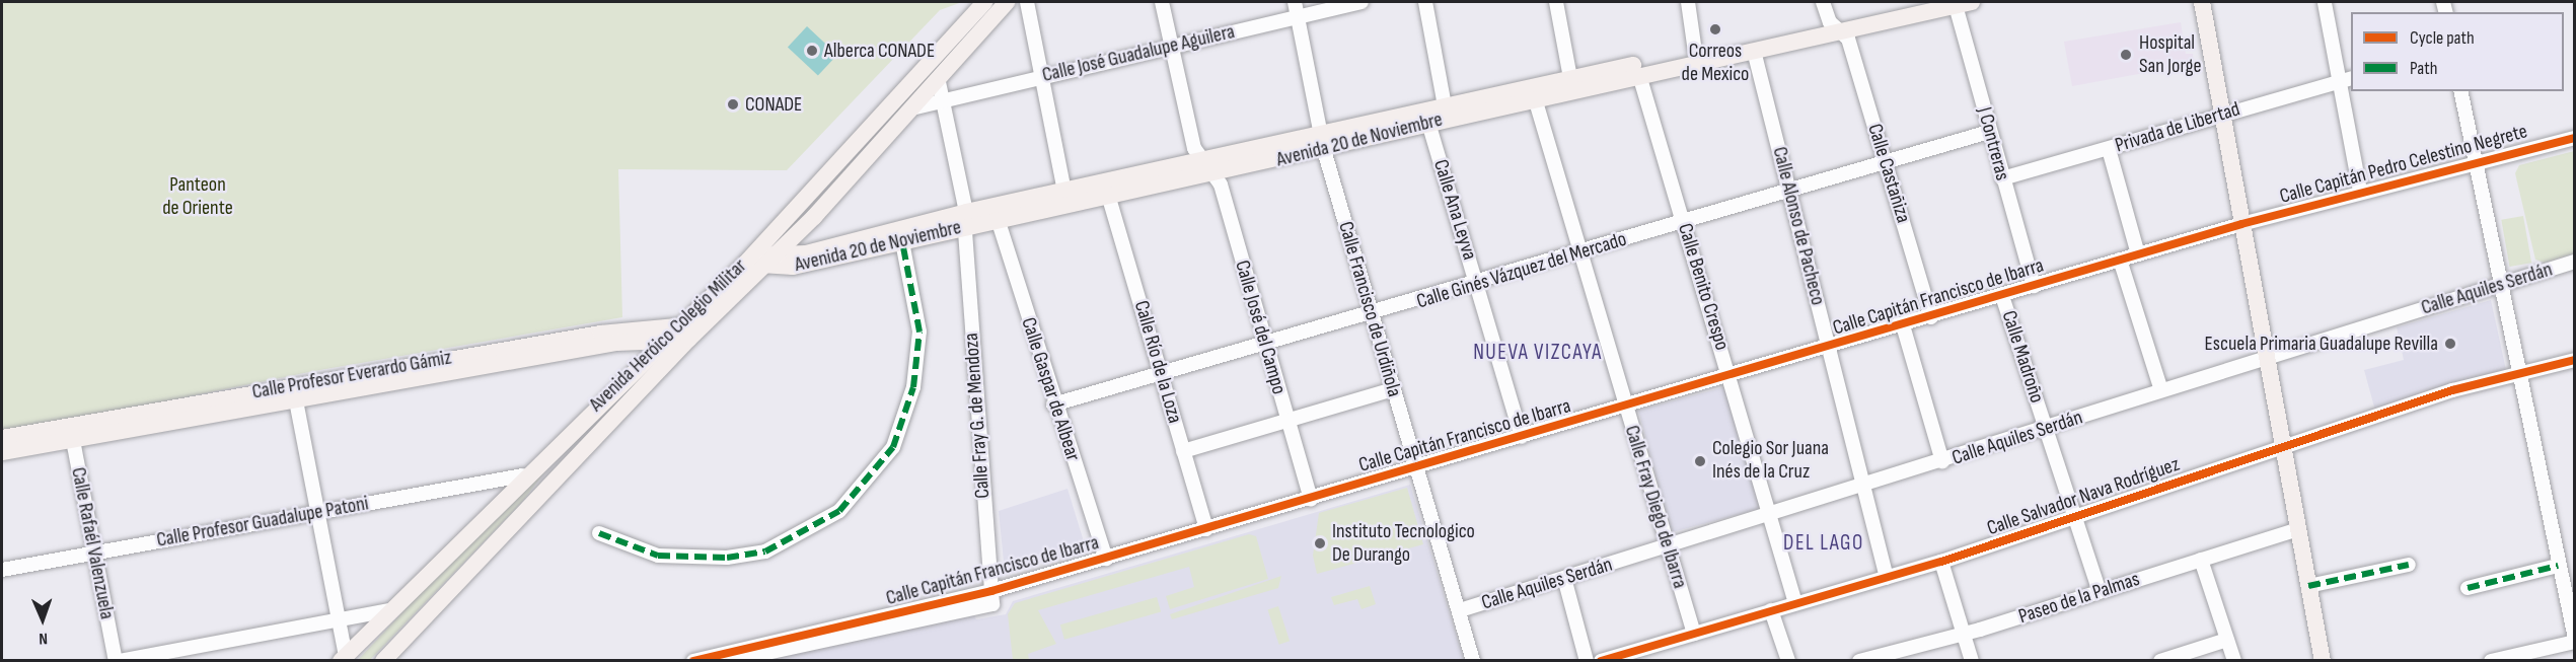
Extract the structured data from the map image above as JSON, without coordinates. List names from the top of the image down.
{
  "streets": {
    "main road": ["Avenida 20 de Noviembre", "Avenida Heróico Colegio Militar", "Calle Profesor Everardo Gámiz"],
    "street": [
      "Calle José Guadalupe Aguilera",
      "Privada de Libertad",
      "J Contreras",
      "Calle Capitán Pedro Celestino Negrete",
      "Calle Castañiza",
      "Calle Ana Leyva",
      "Calle Alonso de Pacheco",
      "Calle Ginés Vázquez del Mercado",
      "Calle Benito Crespo",
      "Calle Aquiles Serdán",
      "Calle Capitán Francisco de Ibarra",
      "Calle Francisco de Urdiñola",
      "Calle José del Campo",
      "Calle Madroño",
      "Calle Río de la Loza",
      "Calle Gaspar de Albear",
      "Calle Fray G. de Mendoza",
      "Calle Salvador Nava Rodríguez",
      "Calle Fray Diego de Ibarra",
      "Calle Profesor Guadalupe Patoni",
      "Calle Rafaél Valenzuela",
      "Paseo de la Palmas"
    ]
  },
  "crossings": [
    ["Calle José Guadalupe Aguilera", "Calle Francisco de Urdiñola"],
    ["Calle José Guadalupe Aguilera", "Avenida Heróico Colegio Militar"],
    ["Calle José Guadalupe Aguilera", "Calle Fray G. de Mendoza"],
    ["Privada de Libertad", "J Contreras"],
    ["Avenida 20 de Noviembre", "J Contreras"],
    ["Avenida 20 de Noviembre", "Calle Castañiza"],
    ["Avenida 20 de Noviembre", "Calle Ana Leyva"],
    ["Avenida 20 de Noviembre", "Calle Alonso de Pacheco"],
    ["Avenida 20 de Noviembre", "Calle Benito Crespo"],
    ["Avenida 20 de Noviembre", "Calle Francisco de Urdiñola"],
    ["Avenida 20 de Noviembre", "Calle José del Campo"],
    ["Avenida 20 de Noviembre", "Avenida Heróico Colegio Militar"],
    ["Avenida 20 de Noviembre", "Calle Río de la Loza"],
    ["Avenida 20 de Noviembre", "Calle Gaspar de Albear"],
    ["Avenida 20 de Noviembre", "Calle Fray G. de Mendoza"],
    ["Avenida 20 de Noviembre", "Calle Fray Diego de Ibarra"],
    ["J Contreras", "Calle Ginés Vázquez del Mercado"],
    ["J Contreras", "Calle Capitán Francisco de Ibarra"],
    ["Calle Capitán Pedro Celestino Negrete", "Calle Capitán Francisco de Ibarra"],
    ["Calle Castañiza", "Calle Ginés Vázquez del Mercado"],
    ["Calle Castañiza", "Calle Capitán Francisco de Ibarra"],
    ["Calle Ana Leyva", "Calle Ginés Vázquez del Mercado"],
    ["Calle Ana Leyva", "Calle Capitán Francisco de Ibarra"],
    ["Calle Alonso de Pacheco", "Calle Ginés Vázquez del Mercado"],
    ["Calle Alonso de Pacheco", "Calle Aquiles Serdán"],
    ["Calle Alonso de Pacheco", "Calle Capitán Francisco de Ibarra"],
    ["Calle Alonso de Pacheco", "Calle Salvador Nava Rodríguez"],
    ["Calle Ginés Vázquez del Mercado", "Calle Benito Crespo"],
    ["Calle Ginés Vázquez del Mercado", "Calle Francisco de Urdiñola"],
    ["Calle Ginés Vázquez del Mercado", "Calle José del Campo"],
    ["Calle Ginés Vázquez del Mercado", "Calle Río de la Loza"],
    ["Calle Ginés Vázquez del Mercado", "Calle Gaspar de Albear"],
    ["Calle Ginés Vázquez del Mercado", "Calle Fray Diego de Ibarra"],
    ["Calle Benito Crespo", "Calle Aquiles Serdán"],
    ["Calle Benito Crespo", "Calle Capitán Francisco de Ibarra"],
    ["Calle Benito Crespo", "Calle Salvador Nava Rodríguez"],
    ["Calle Aquiles Serdán", "Calle Francisco de Urdiñola"],
    ["Calle Aquiles Serdán", "Calle Madroño"],
    ["Calle Aquiles Serdán", "Calle Fray Diego de Ibarra"],
    ["Calle Capitán Francisco de Ibarra", "Calle Francisco de Urdiñola"],
    ["Calle Capitán Francisco de Ibarra", "Calle José del Campo"],
    ["Calle Capitán Francisco de Ibarra", "Calle Madroño"],
    ["Calle Capitán Francisco de Ibarra", "Calle Río de la Loza"],
    ["Calle Capitán Francisco de Ibarra", "Calle Gaspar de Albear"],
    ["Calle Capitán Francisco de Ibarra", "Calle Fray G. de Mendoza"],
    ["Calle Capitán Francisco de Ibarra", "Calle Fray Diego de Ibarra"],
    ["Avenida Heróico Colegio Militar", "Calle Profesor Everardo Gámiz"],
    ["Avenida Heróico Colegio Militar", "Calle Fray G. de Mendoza"],
    ["Avenida Heróico Colegio Militar", "Calle Profesor Guadalupe Patoni"],
    ["Calle Madroño", "Calle Salvador Nava Rodríguez"],
    ["Calle Madroño", "Paseo de la Palmas"],
    ["Calle Profesor Everardo Gámiz", "Calle Rafaél Valenzuela"],
    ["Calle Salvador Nava Rodríguez", "Calle Fray Diego de Ibarra"],
    ["Calle Profesor Guadalupe Patoni", "Calle Rafaél Valenzuela"]
  ],
  "districts": ["NUEVA VIZCAYA", "DEL LAGO"],
  "parks": ["Panteon de Oriente"],
  "places": [
    "Correos de Mexico",
    "Alberca CONADE",
    "Hospital San Jorge",
    "CONADE",
    "Escuela Primaria Guadalupe Revilla",
    "Colegio Sor Juana Inés de la Cruz",
    "Instituto Tecnologico De Durango"
  ],
  "legend": ["Cycle path", "Path"],
  "north": "bottom"
}
